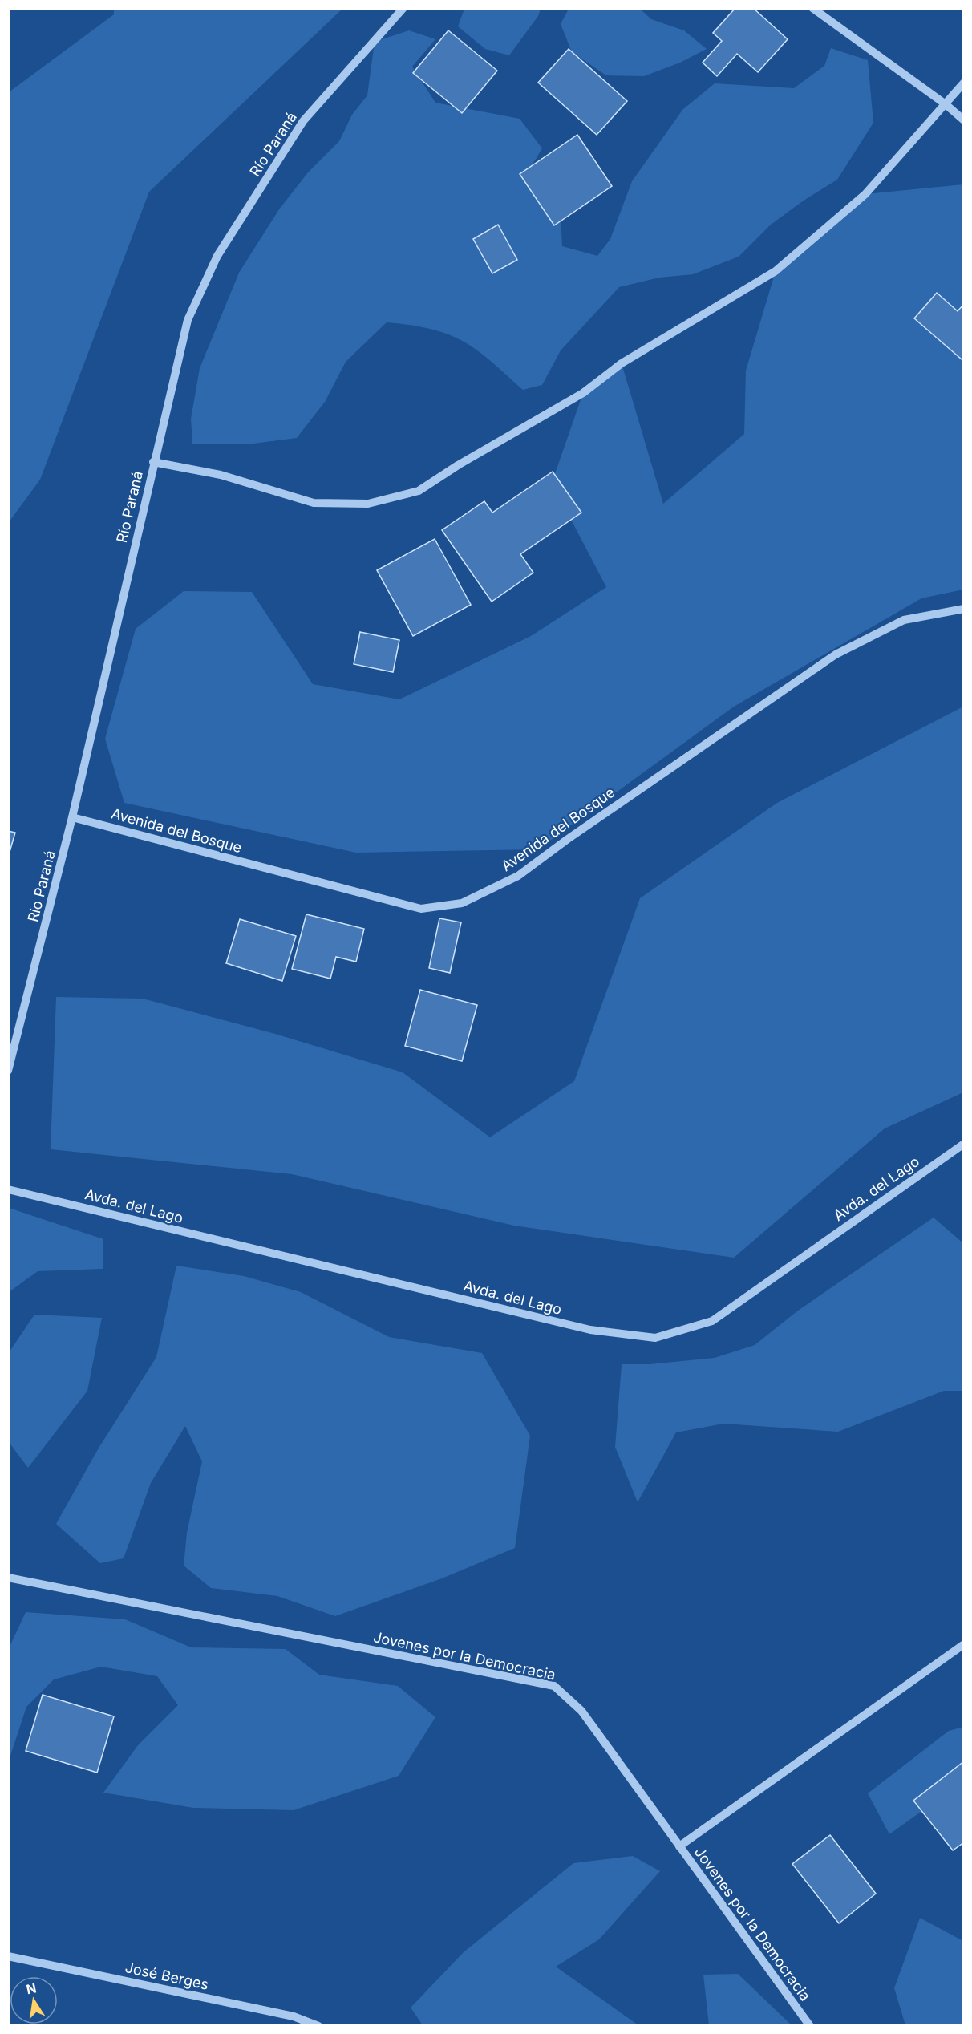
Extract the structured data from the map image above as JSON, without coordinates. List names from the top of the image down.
{
  "streets": {
    "street": [
      "Río Paraná",
      "Avenida del Bosque",
      "Avda. del Lago",
      "Jovenes por la Democracia",
      "José Berges"
    ]
  },
  "crossings": [
    ["Río Paraná", "Avenida del Bosque"]
  ],
  "north": "top"
}
